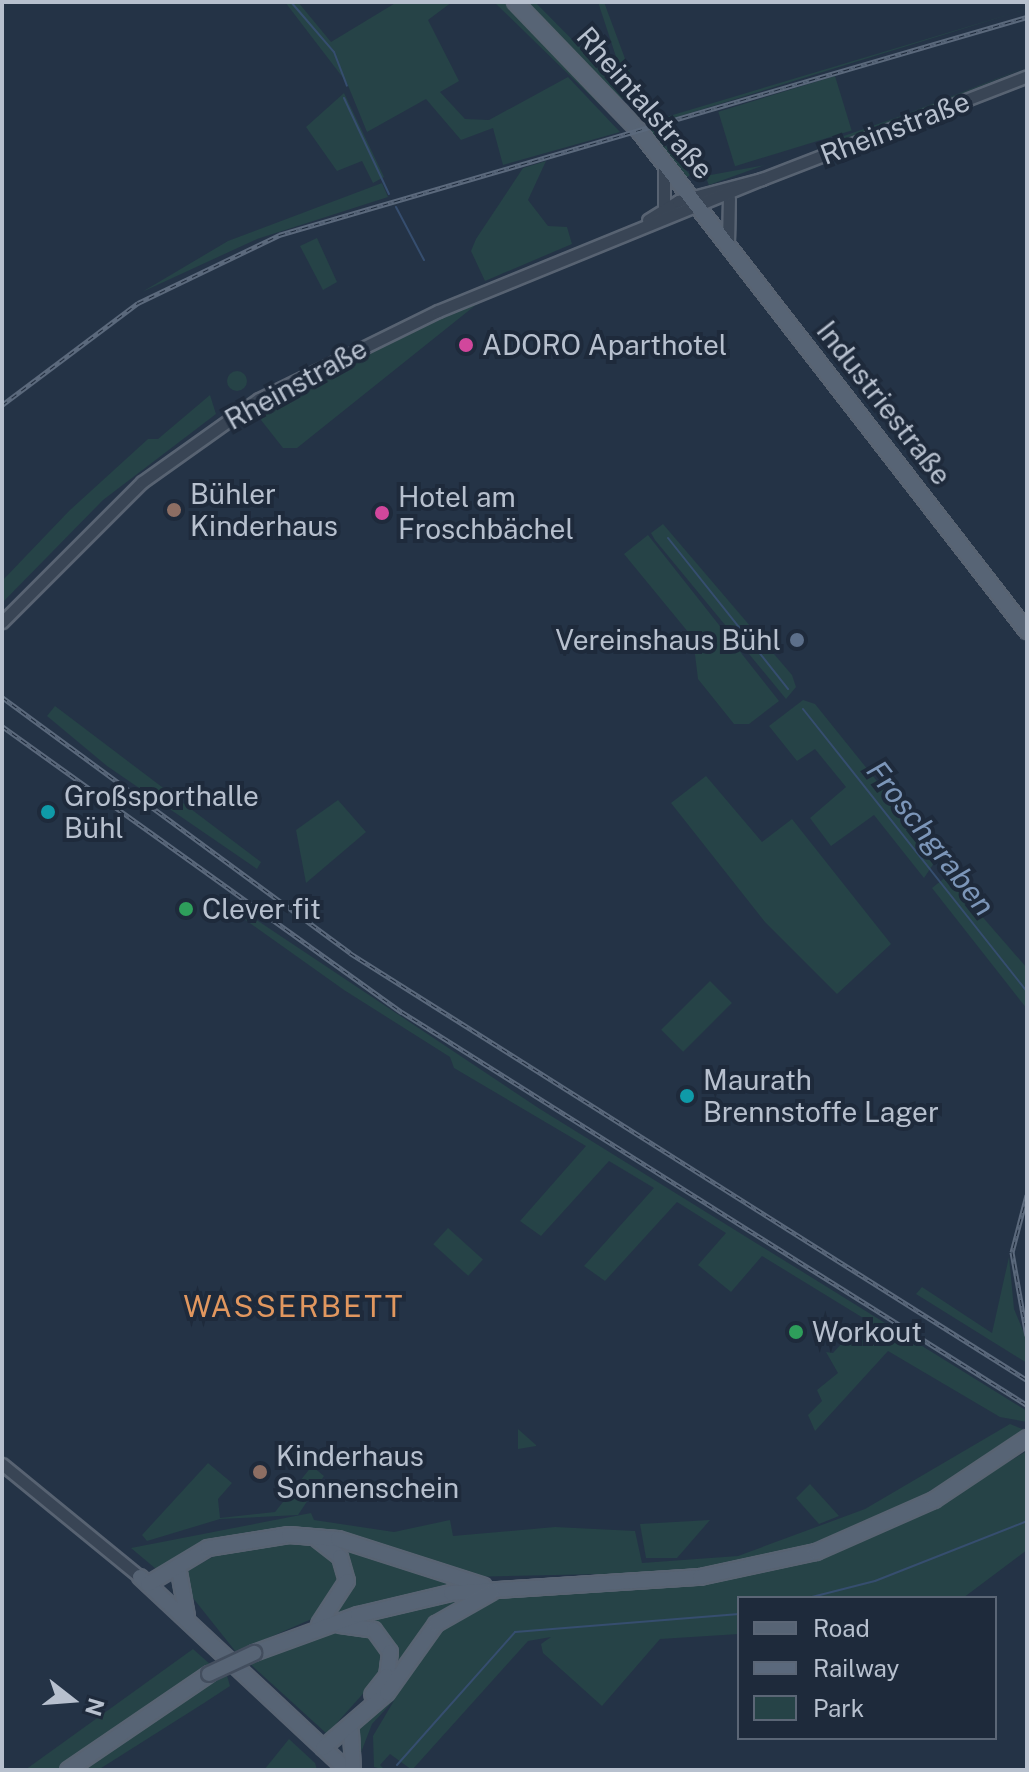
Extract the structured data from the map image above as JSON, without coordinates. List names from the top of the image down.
{
  "streets": {
    "main road": ["Rheintalstraße", "Industriestraße"],
    "street": ["Rheinstraße"]
  },
  "crossings": [
    ["Rheintalstraße", "Rheinstraße"],
    ["Rheintalstraße", "Industriestraße"],
    ["Rheinstraße", "Industriestraße"]
  ],
  "districts": ["WASSERBETT"],
  "water": ["Froschgraben"],
  "places": [
    "ADORO Aparthotel",
    "Bühler Kinderhaus",
    "Hotel am Froschbächel",
    "Vereinshaus Bühl",
    "Großsporthalle Bühl",
    "Clever fit",
    "Maurath Brennstoffe Lager",
    "Workout",
    "Kinderhaus Sonnenschein"
  ],
  "legend": ["Road", "Railway", "Park"],
  "north": "right"
}
